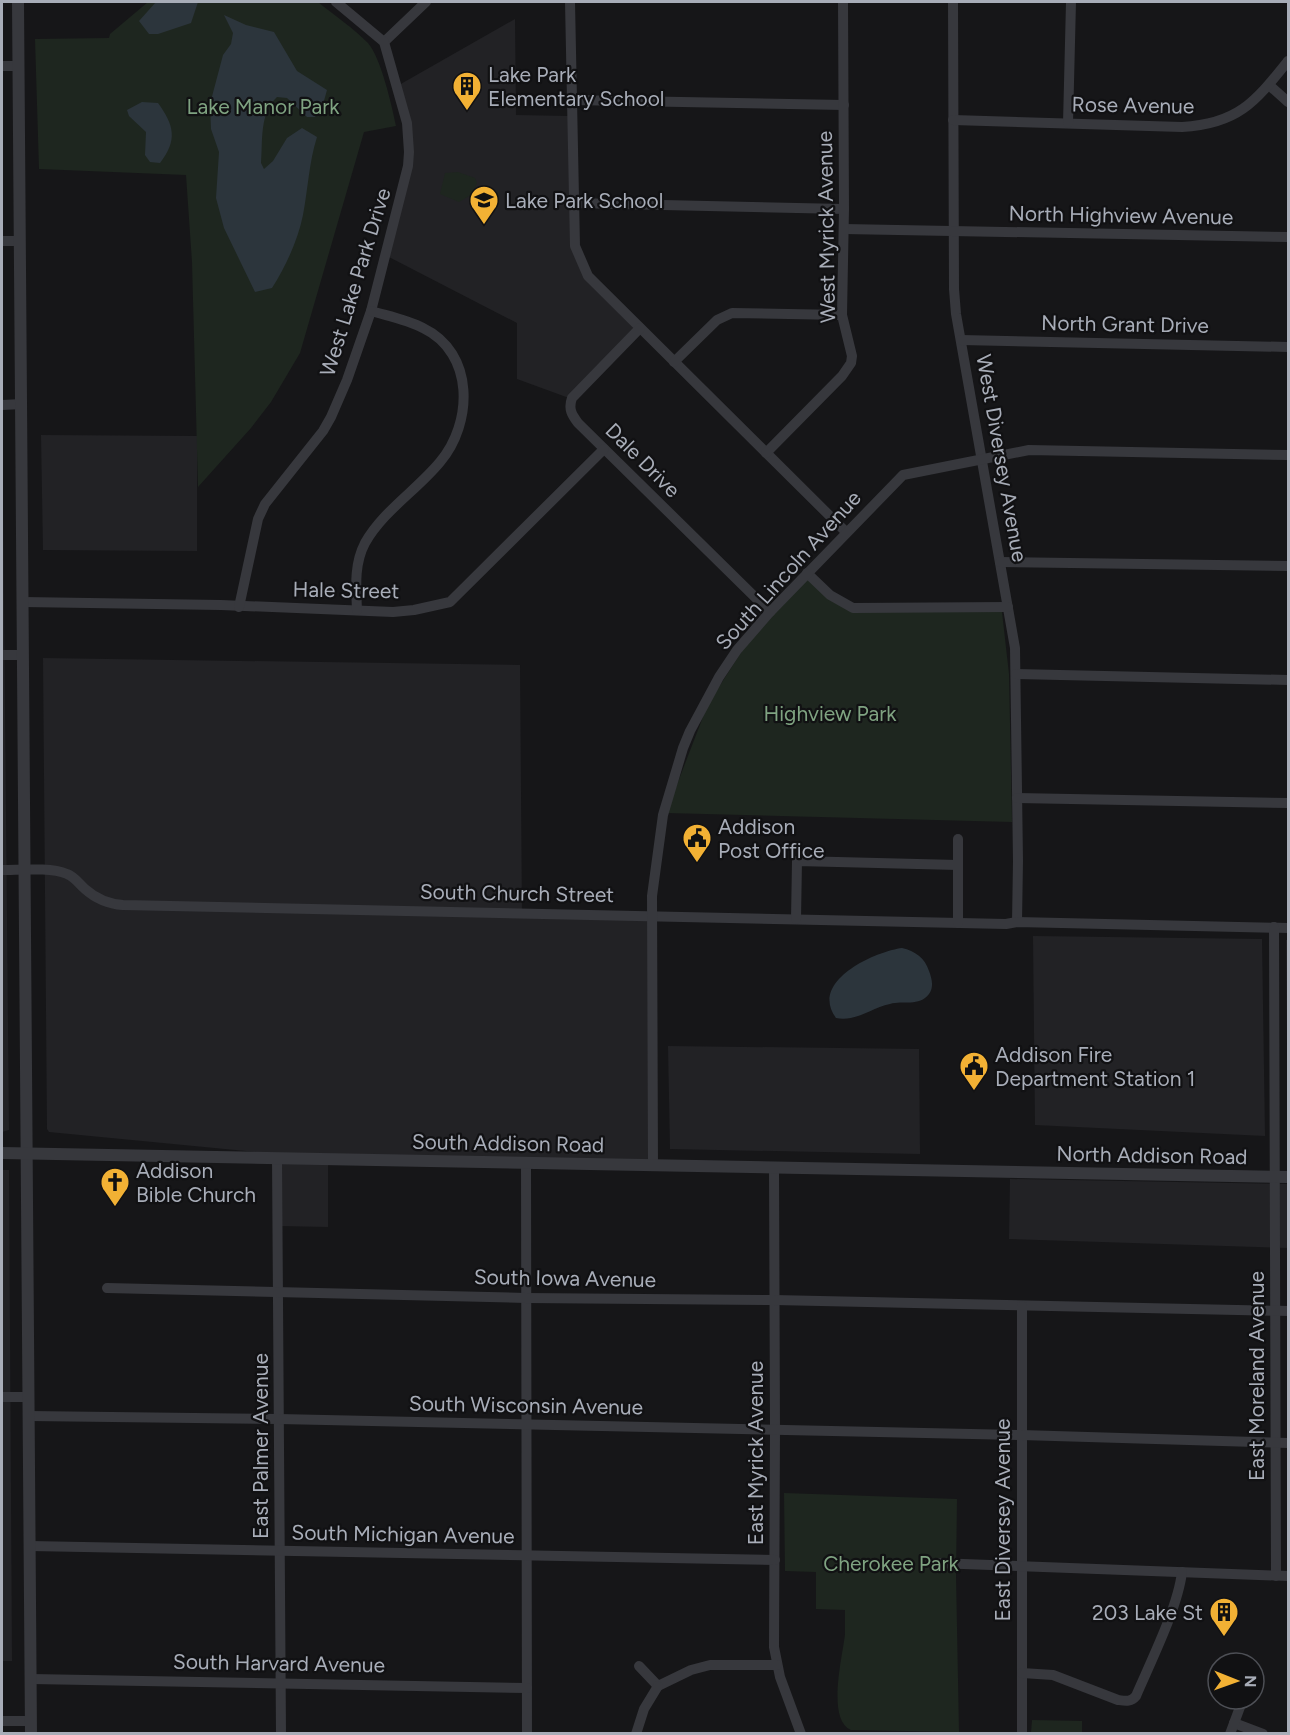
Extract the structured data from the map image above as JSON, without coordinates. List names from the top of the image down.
{
  "streets": {
    "street": [
      "Rose Avenue",
      "North Highview Avenue",
      "West Myrick Avenue",
      "West Lake Park Drive",
      "North Grant Drive",
      "West Diversey Avenue",
      "Dale Drive",
      "South Lincoln Avenue",
      "Hale Street",
      "South Church Street",
      "South Addison Road",
      "North Addison Road",
      "South Iowa Avenue",
      "East Moreland Avenue",
      "South Wisconsin Avenue",
      "East Palmer Avenue",
      "East Myrick Avenue",
      "East Diversey Avenue",
      "South Michigan Avenue",
      "South Harvard Avenue"
    ]
  },
  "crossings": [
    ["Rose Avenue", "West Diversey Avenue"],
    ["North Highview Avenue", "West Myrick Avenue"],
    ["North Highview Avenue", "West Diversey Avenue"],
    ["West Lake Park Drive", "Hale Street"],
    ["North Grant Drive", "West Diversey Avenue"],
    ["West Diversey Avenue", "South Lincoln Avenue"],
    ["West Diversey Avenue", "South Church Street"],
    ["Dale Drive", "South Lincoln Avenue"],
    ["Dale Drive", "Hale Street"],
    ["South Lincoln Avenue", "South Church Street"],
    ["South Lincoln Avenue", "South Addison Road"],
    ["South Church Street", "East Moreland Avenue"],
    ["South Addison Road", "North Addison Road"],
    ["South Addison Road", "East Palmer Avenue"],
    ["South Addison Road", "East Myrick Avenue"],
    ["North Addison Road", "East Moreland Avenue"],
    ["South Iowa Avenue", "East Moreland Avenue"],
    ["South Iowa Avenue", "East Palmer Avenue"],
    ["South Iowa Avenue", "East Myrick Avenue"],
    ["South Iowa Avenue", "East Diversey Avenue"],
    ["East Moreland Avenue", "South Wisconsin Avenue"],
    ["South Wisconsin Avenue", "East Palmer Avenue"],
    ["South Wisconsin Avenue", "East Myrick Avenue"],
    ["South Wisconsin Avenue", "East Diversey Avenue"],
    ["East Palmer Avenue", "South Michigan Avenue"],
    ["East Palmer Avenue", "South Harvard Avenue"],
    ["East Myrick Avenue", "South Michigan Avenue"]
  ],
  "parks": ["Lake Manor Park", "Highview Park", "Cherokee Park"],
  "places": {
    "building": ["Lake Park Elementary School", "203 Lake St"],
    "school or university": ["Lake Park School"],
    "public building": ["Addison Post Office", "Addison Fire Department Station 1"],
    "church": ["Addison Bible Church"]
  },
  "north": "right"
}
